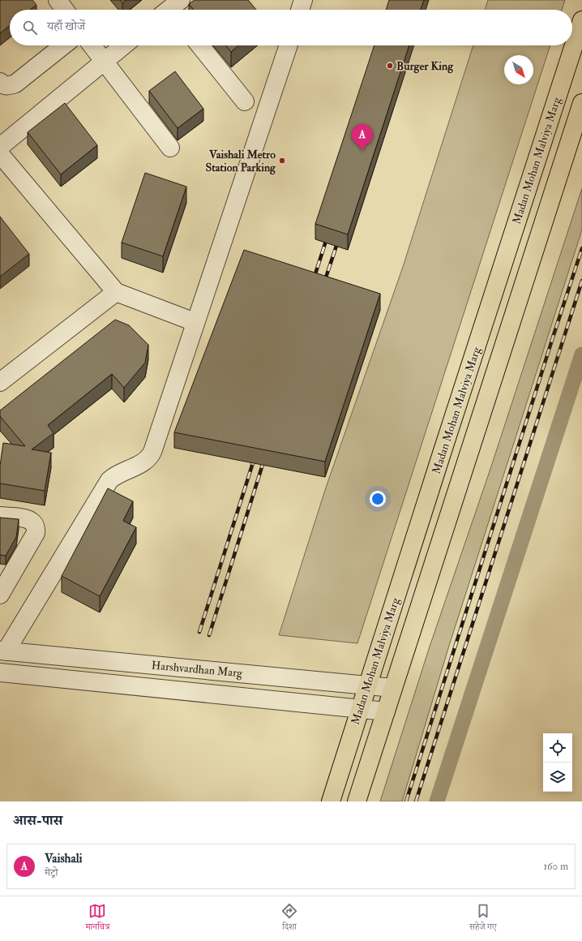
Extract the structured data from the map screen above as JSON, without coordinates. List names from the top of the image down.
{
  "streets": {
    "main road": ["Madan Mohan Malviya Marg"],
    "street": ["Harshvardhan Marg"]
  },
  "crossings": [
    ["Madan Mohan Malviya Marg", "Harshvardhan Marg"]
  ],
  "places": ["Burger King", "Vaishali Metro Station Parking"],
  "north": "bottom right",
  "page": {
    "search": "यहाँ खोजें",
    "pins": "A",
    "heading": "आस-पास",
    "list": [
      {
        "mark": "A",
        "name": "Vaishali",
        "note": "मेट्रो",
        "value": "160 m"
      }
    ],
    "nav": ["मानचित्र", "दिशा", "सहेजे गए"]
  }
}
